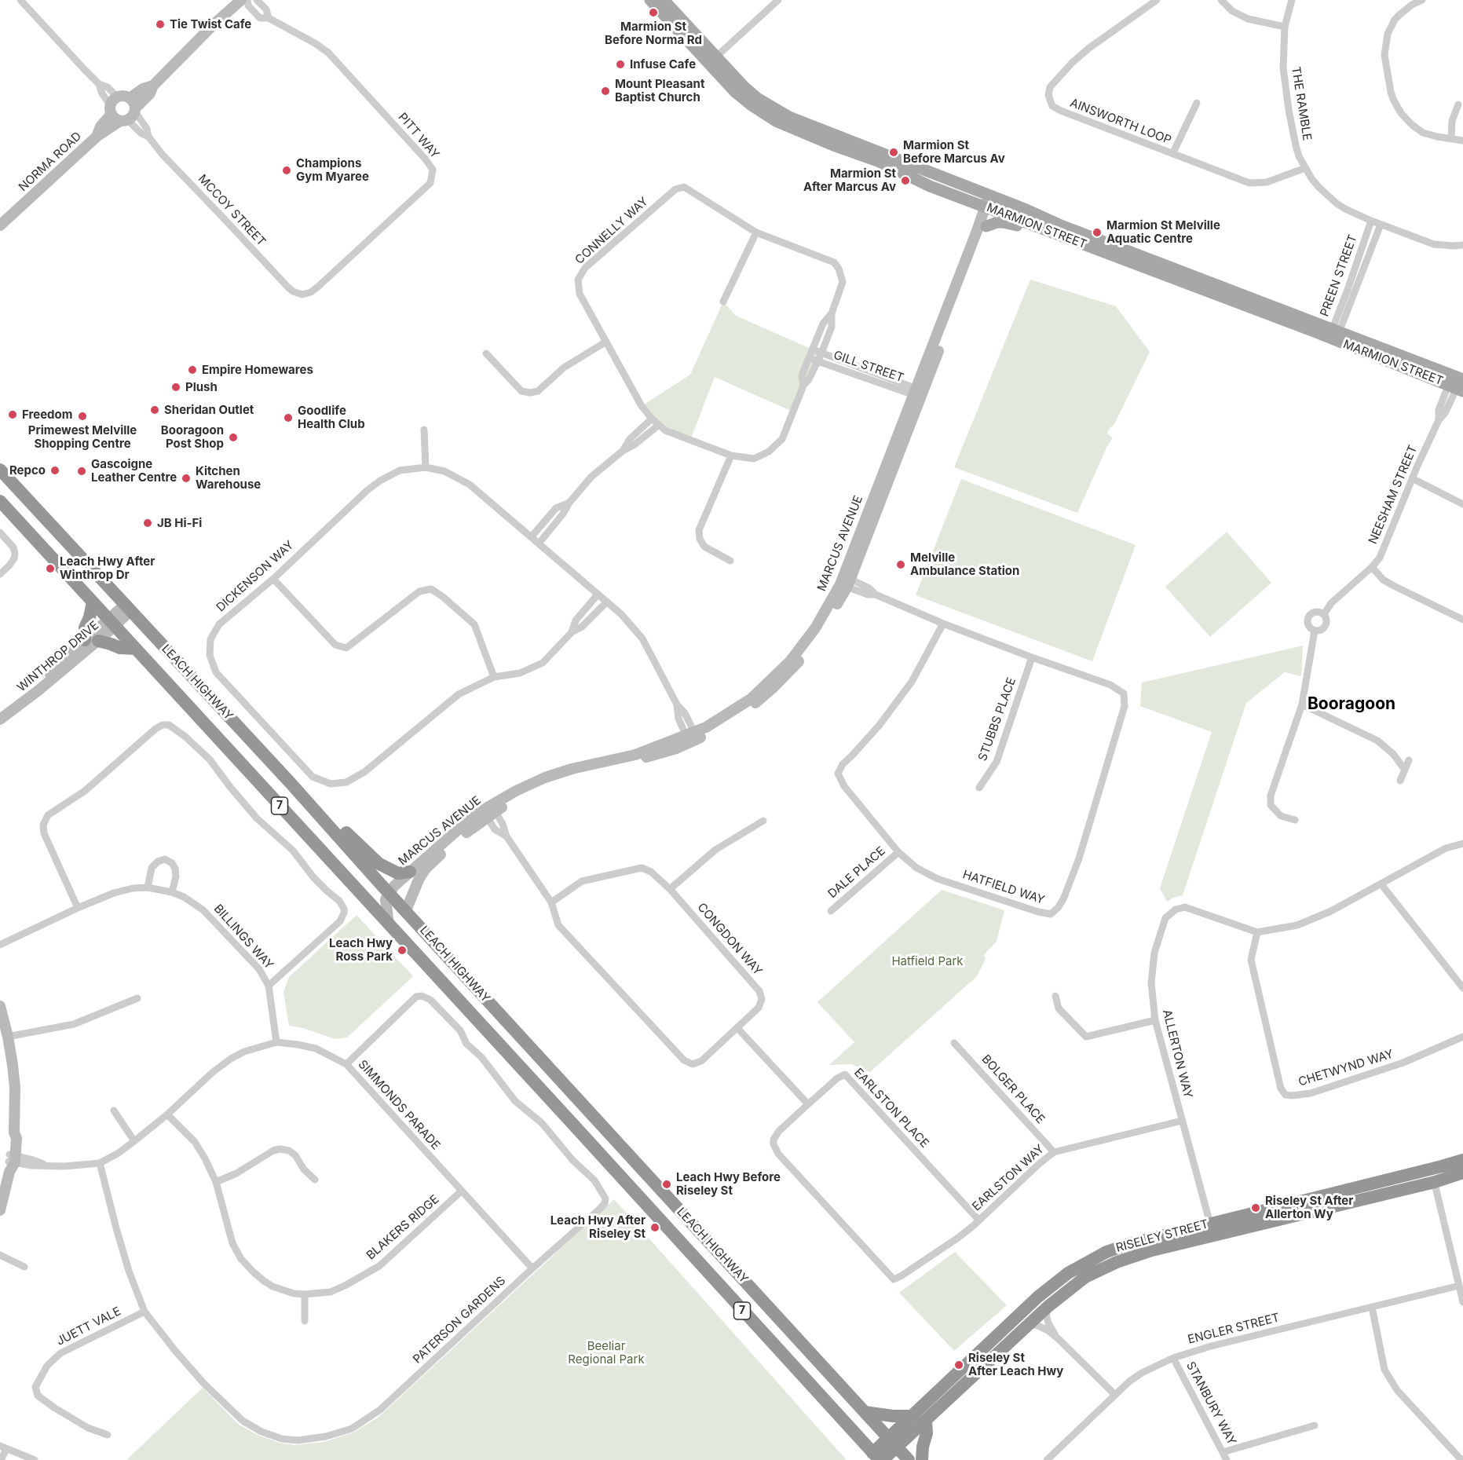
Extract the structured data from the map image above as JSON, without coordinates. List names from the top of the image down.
{
  "streets": {
    "highway": ["LEACH HIGHWAY", "7", "RISELEY STREET"],
    "main road": ["MARMION STREET"],
    "street": [
      "THE RAMBLE",
      "AINSWORTH LOOP",
      "PITT WAY",
      "NORMA ROAD",
      "MCCOY STREET",
      "CONNELLY WAY",
      "PREEN STREET",
      "GILL STREET",
      "NEESHAM STREET",
      "MARCUS AVENUE",
      "DICKENSON WAY",
      "WINTHROP DRIVE",
      "STUBBS PLACE",
      "DALE PLACE",
      "HATFIELD WAY",
      "BILLINGS WAY",
      "CONGDON WAY",
      "ALLERTON WAY",
      "CHETWYND WAY",
      "BOLGER PLACE",
      "SIMMONDS PARADE",
      "EARLSTON PLACE",
      "EARLSTON WAY",
      "BLAKERS RIDGE",
      "PATERSON GARDENS",
      "JUETT VALE",
      "ENGLER STREET",
      "STANBURY WAY"
    ]
  },
  "crossings": [
    ["THE RAMBLE", "AINSWORTH LOOP"],
    ["THE RAMBLE", "PREEN STREET"],
    ["PITT WAY", "MCCOY STREET"],
    ["NORMA ROAD", "MCCOY STREET"],
    ["MARMION STREET", "PREEN STREET"],
    ["MARMION STREET", "NEESHAM STREET"],
    ["MARMION STREET", "MARCUS AVENUE"],
    ["CONNELLY WAY", "GILL STREET"],
    ["GILL STREET", "MARCUS AVENUE"],
    ["MARCUS AVENUE", "DICKENSON WAY"],
    ["MARCUS AVENUE", "LEACH HIGHWAY"],
    ["MARCUS AVENUE", "HATFIELD WAY"],
    ["MARCUS AVENUE", "CONGDON WAY"],
    ["WINTHROP DRIVE", "LEACH HIGHWAY"],
    ["LEACH HIGHWAY", "RISELEY STREET"],
    ["STUBBS PLACE", "HATFIELD WAY"],
    ["DALE PLACE", "HATFIELD WAY"],
    ["BILLINGS WAY", "SIMMONDS PARADE"],
    ["ALLERTON WAY", "CHETWYND WAY"],
    ["ALLERTON WAY", "EARLSTON WAY"],
    ["ALLERTON WAY", "RISELEY STREET"],
    ["BOLGER PLACE", "EARLSTON WAY"],
    ["SIMMONDS PARADE", "BLAKERS RIDGE"],
    ["SIMMONDS PARADE", "PATERSON GARDENS"],
    ["EARLSTON PLACE", "EARLSTON WAY"],
    ["PATERSON GARDENS", "JUETT VALE"],
    ["ENGLER STREET", "STANBURY WAY"]
  ],
  "districts": ["Booragoon"],
  "parks": ["Hatfield Park", "Beeliar Regional Park"],
  "places": [
    "Marmion St Before Norma Rd",
    "Tie Twist Cafe",
    "Infuse Cafe",
    "Mount Pleasant Baptist Church",
    "Marmion St Before Marcus Av",
    "Champions Gym Myaree",
    "Marmion St After Marcus Av",
    "Marmion St Melville Aquatic Centre",
    "Empire Homewares",
    "Plush",
    "Sheridan Outlet",
    "Freedom",
    "Primewest Melville Shopping Centre",
    "Goodlife Health Club",
    "Booragoon Post Shop",
    "Repco",
    "Gascoigne Leather Centre",
    "Kitchen Warehouse",
    "JB Hi-Fi",
    "Melville Ambulance Station",
    "Leach Hwy After Winthrop Dr",
    "Leach Hwy Ross Park",
    "Leach Hwy Before Riseley St",
    "Riseley St After Allerton Wy",
    "Leach Hwy After Riseley St",
    "Riseley St After Leach Hwy"
  ]
}
